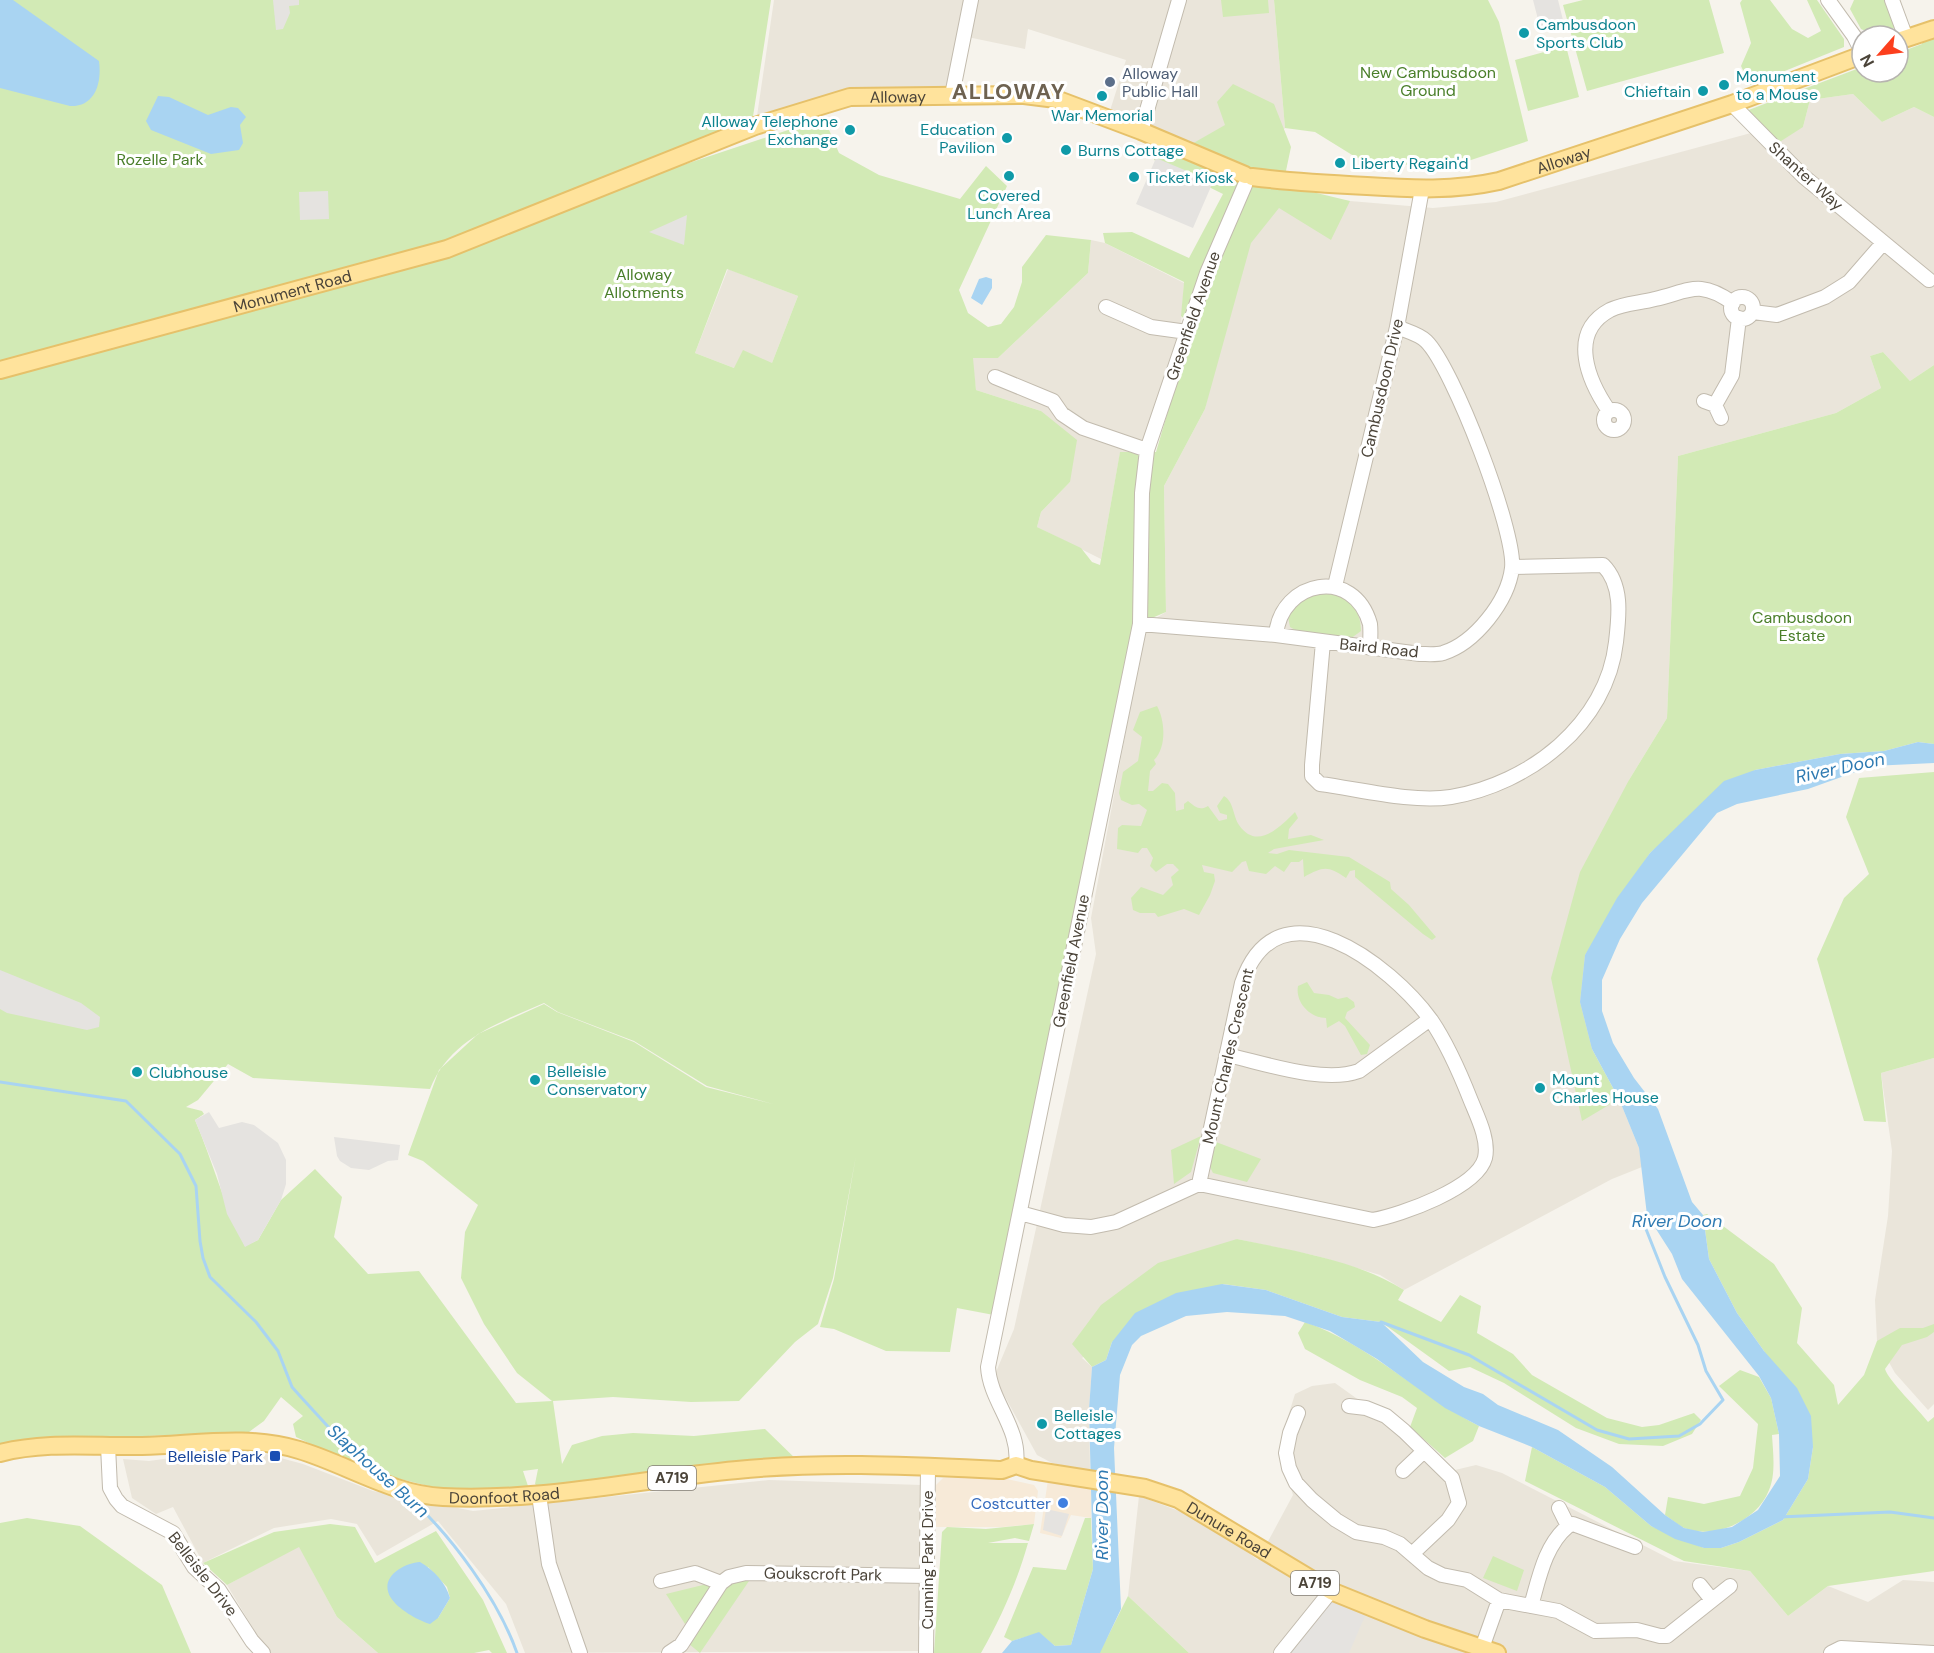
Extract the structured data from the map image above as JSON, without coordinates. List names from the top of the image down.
{
  "streets": {
    "main road": [
      "Alloway",
      "Monument Road",
      "A719",
      "Doonfoot Road",
      "Dunure Road"
    ],
    "street": [
      "Shanter Way",
      "Greenfield Avenue",
      "Cambusdoon Drive",
      "Baird Road",
      "Mount Charles Crescent",
      "Cunning Park Drive",
      "Belleisle Drive",
      "Goukscroft Park"
    ]
  },
  "crossings": [
    ["Alloway", "Shanter Way"],
    ["Alloway", "Monument Road"],
    ["Alloway", "Greenfield Avenue"],
    ["Alloway", "Cambusdoon Drive"],
    ["Greenfield Avenue", "Baird Road"],
    ["Greenfield Avenue", "Doonfoot Road"],
    ["Greenfield Avenue", "Dunure Road"],
    ["Cambusdoon Drive", "Baird Road"],
    ["Doonfoot Road", "Dunure Road"],
    ["Doonfoot Road", "Cunning Park Drive"],
    ["Doonfoot Road", "Belleisle Drive"],
    ["Cunning Park Drive", "Goukscroft Park"]
  ],
  "districts": ["ALLOWAY"],
  "water": ["River Doon", "Slaphouse Burn"],
  "parks": [
    "New Cambusdoon Ground",
    "Rozelle Park",
    "Alloway Allotments",
    "Cambusdoon Estate"
  ],
  "places": {
    "other": [
      "Cambusdoon Sports Club",
      "Alloway Public Hall",
      "Monument to a Mouse",
      "Chieftain",
      "War Memorial",
      "Alloway Telephone Exchange",
      "Education Pavilion",
      "Burns Cottage",
      "Liberty Regain'd",
      "Covered Lunch Area",
      "Ticket Kiosk",
      "Clubhouse",
      "Belleisle Conservatory",
      "Mount Charles House",
      "Belleisle Cottages",
      "Costcutter"
    ],
    "transit": ["Belleisle Park"]
  },
  "north": "bottom left"
}
